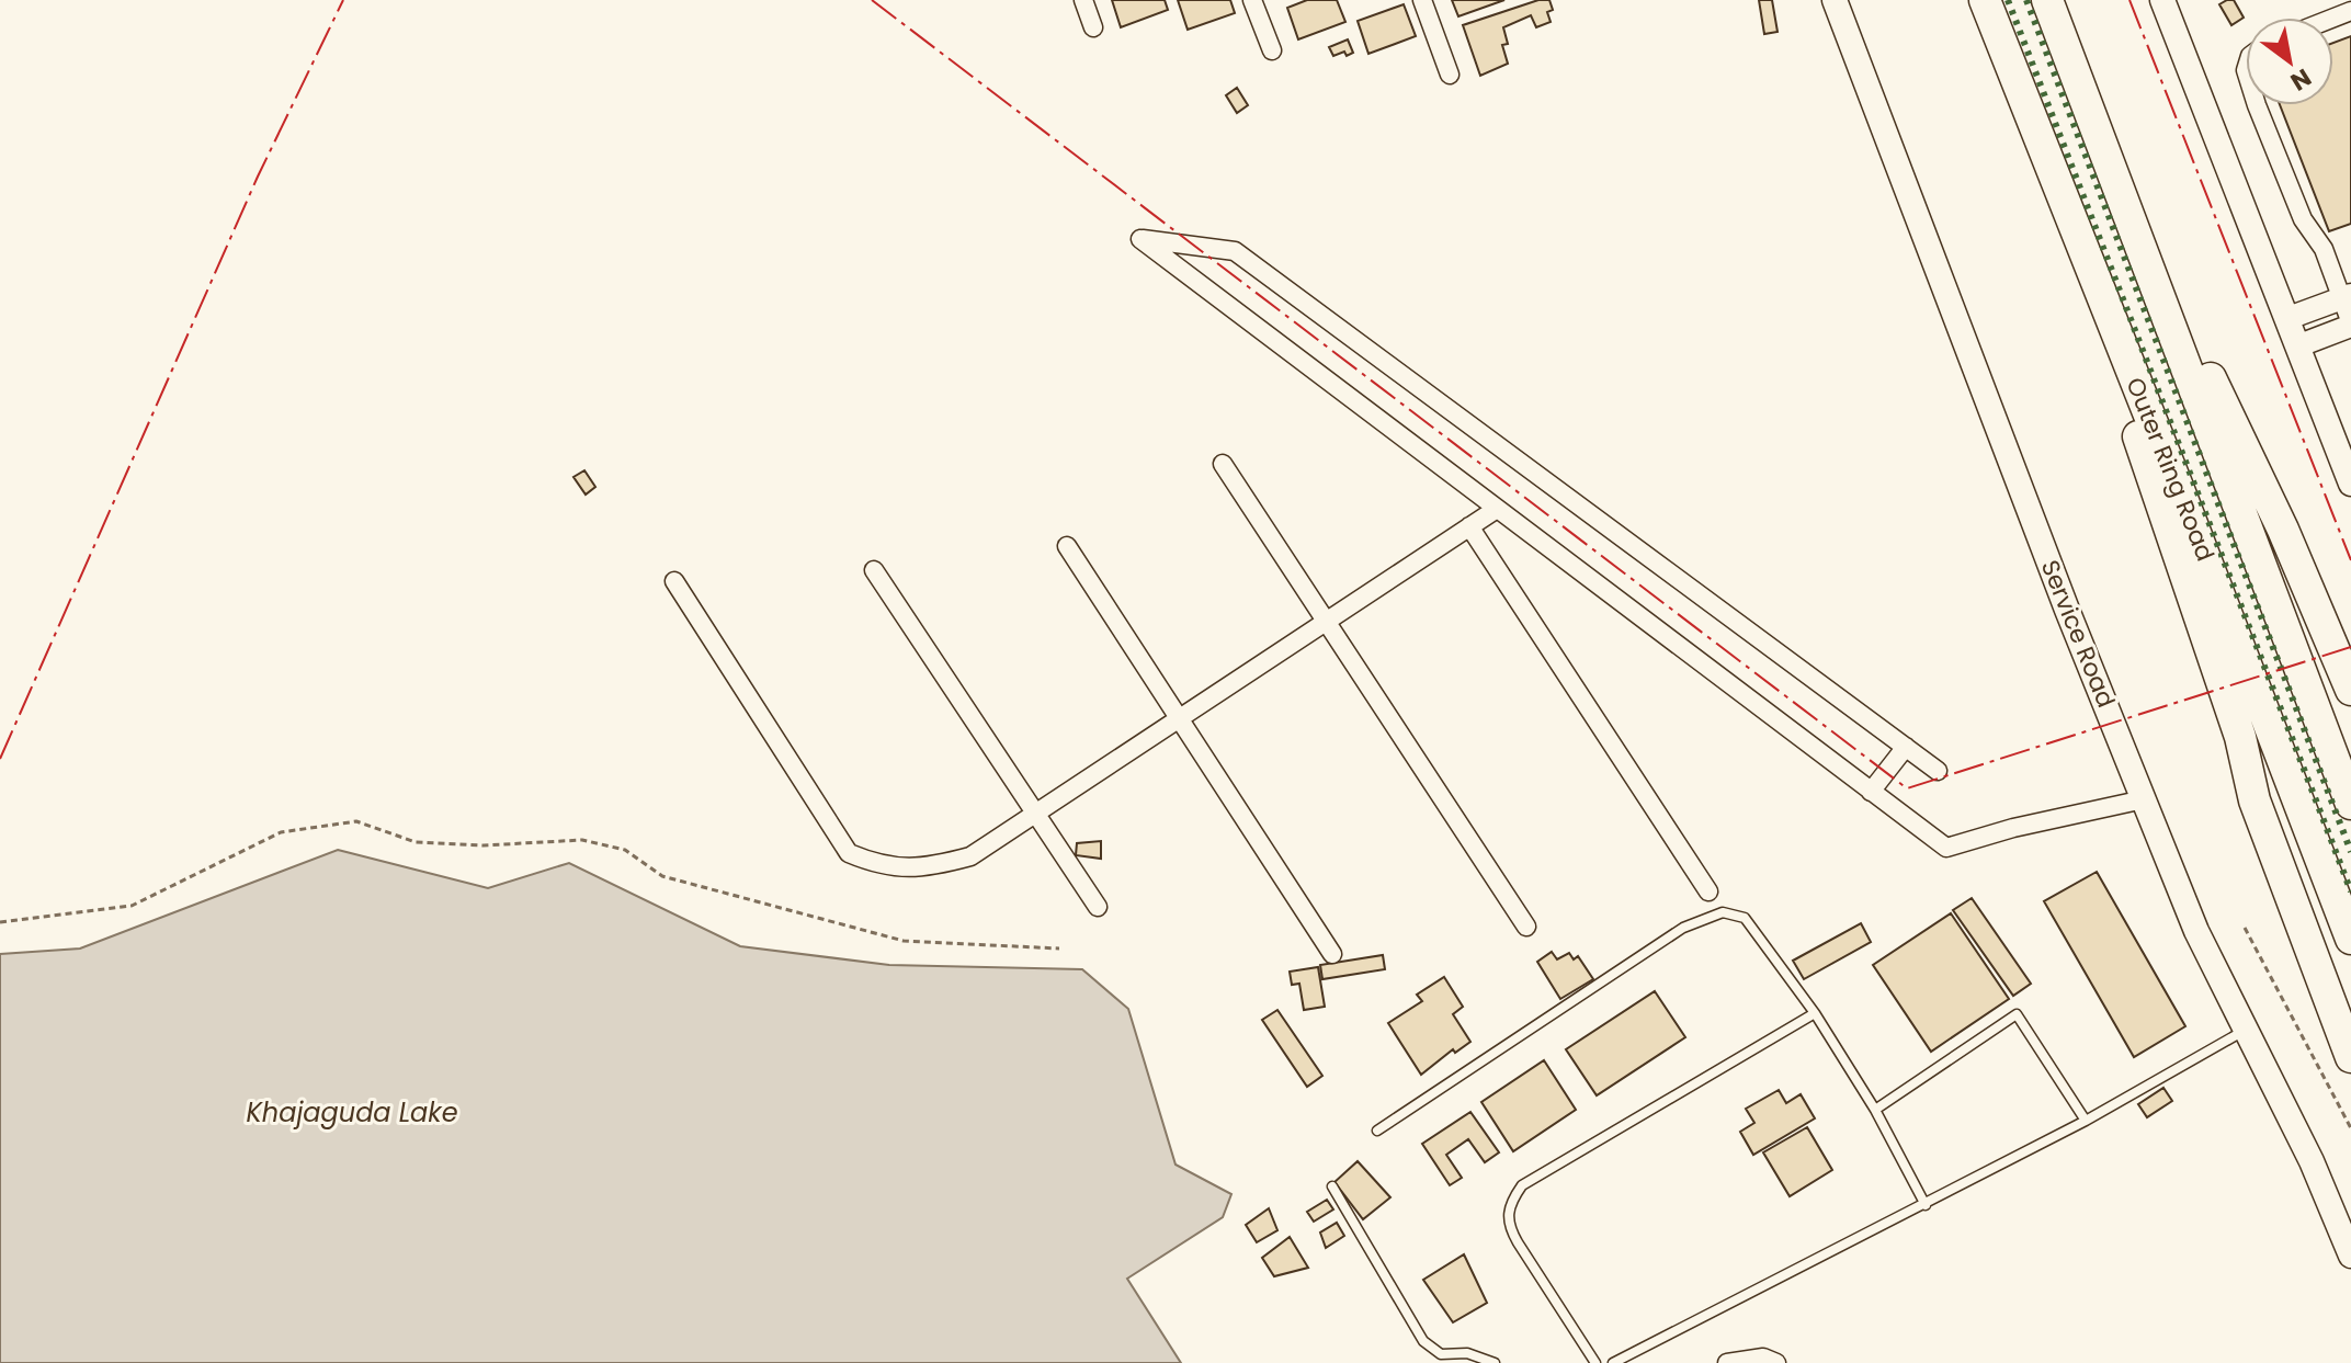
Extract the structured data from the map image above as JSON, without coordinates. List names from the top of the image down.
{
  "streets": {
    "highway": ["Outer Ring Road"],
    "main road": ["Service Road"]
  },
  "water": ["Khajaguda Lake"],
  "north": "bottom right"
}
